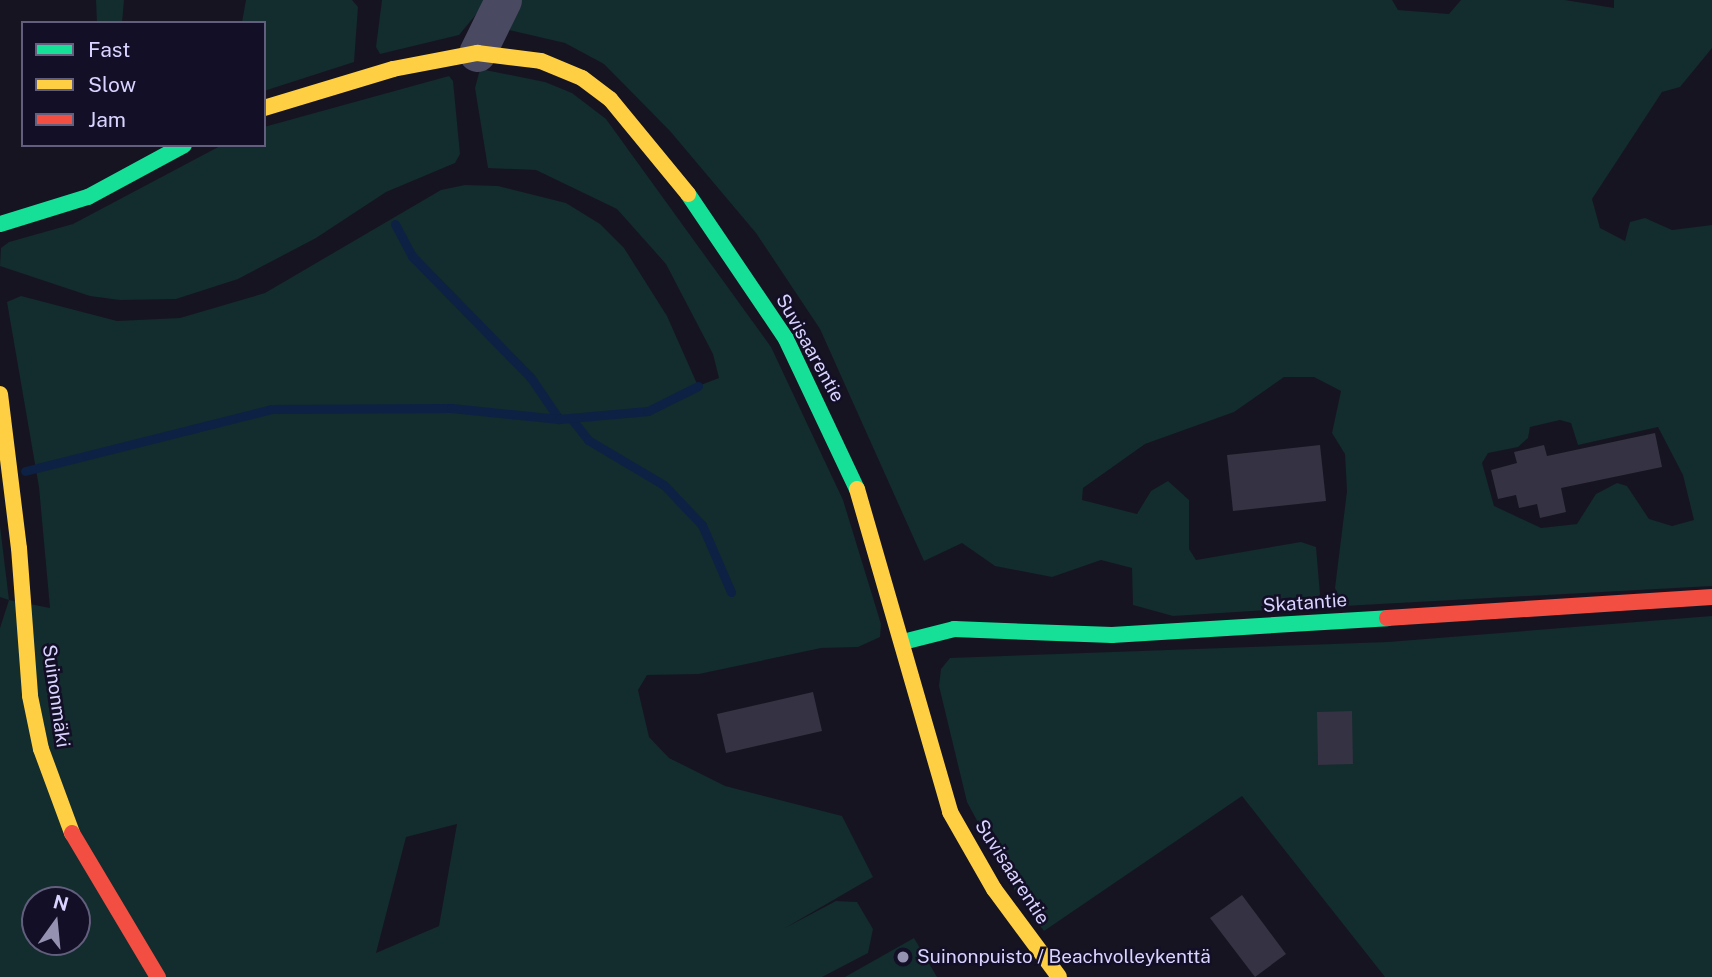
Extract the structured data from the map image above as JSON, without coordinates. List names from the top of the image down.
{
  "streets": {
    "street": ["Suvisaarentie", "Skatantie", "Suinonmäki"]
  },
  "crossings": [
    ["Suvisaarentie", "Skatantie"]
  ],
  "places": ["Suinonpuisto / Beachvolleykenttä"],
  "legend": ["Fast", "Slow", "Jam"],
  "north": "top"
}
